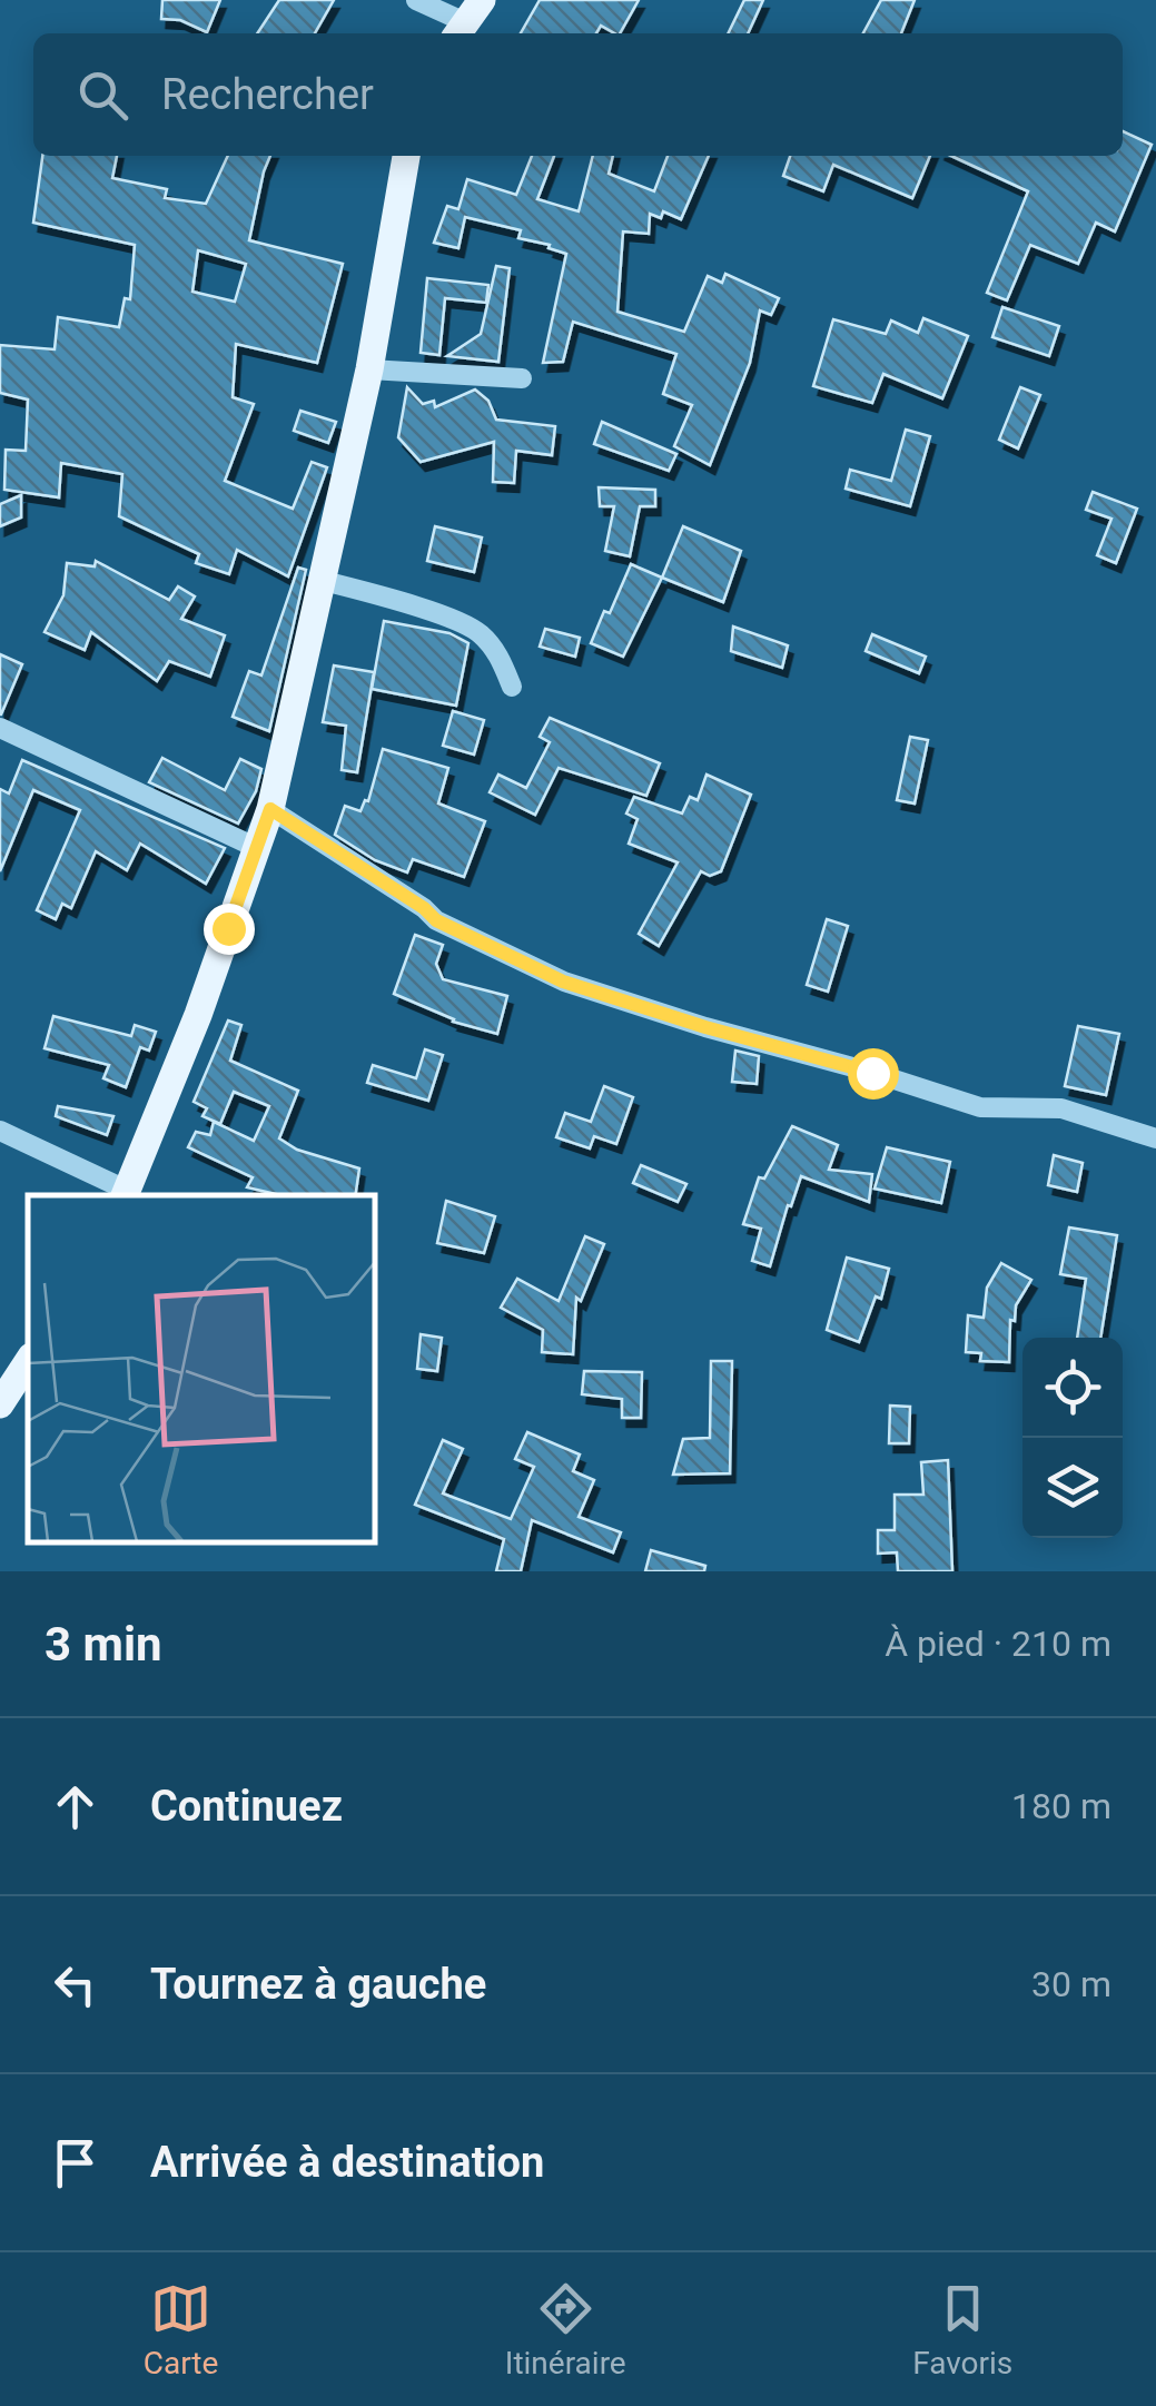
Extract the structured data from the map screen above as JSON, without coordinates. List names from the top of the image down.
{
  "page": {
    "search": "Rechercher",
    "heading": ["3 min", "À pied · 210 m"],
    "list": [
      ["Continuez", "180 m"],
      ["Tournez à gauche", "30 m"],
      "Arrivée à destination"
    ],
    "nav": ["Carte", "Itinéraire", "Favoris"]
  }
}
